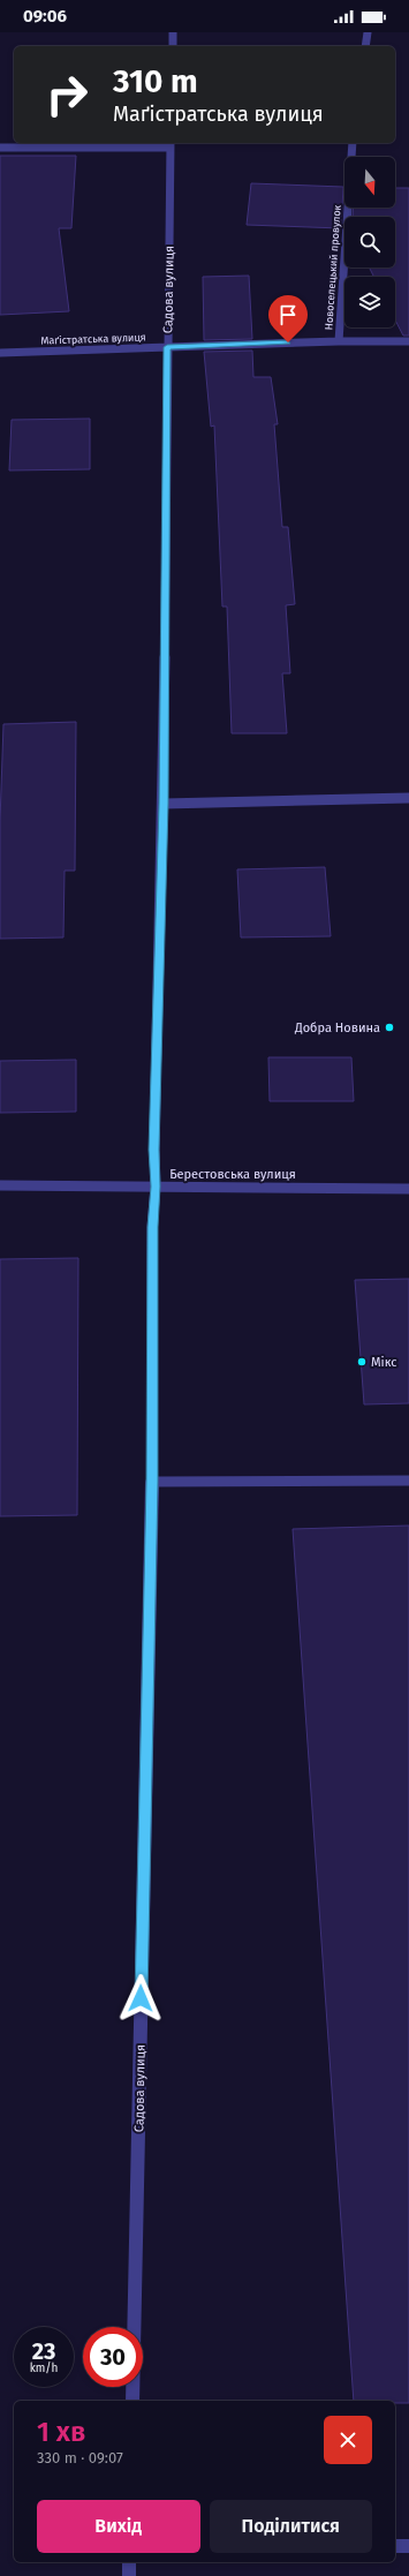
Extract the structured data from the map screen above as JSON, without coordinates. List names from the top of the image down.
{
  "streets": {
    "street": [
      "Новоселецький провулок",
      "Садова вулиця",
      "Маґістратська вулиця",
      "Берестовська вулиця"
    ]
  },
  "crossings": [
    ["Новоселецький провулок", "Маґістратська вулиця"],
    ["Садова вулиця", "Маґістратська вулиця"],
    ["Садова вулиця", "Берестовська вулиця"]
  ],
  "places": ["Добра Новина", "Мікс"],
  "north": "bottom",
  "page": {
    "status": "09:06",
    "turn": ["310 m", "Маґістратська вулиця"],
    "speed": "23 km/h",
    "limit": "30",
    "heading": ["1 хв", "330 m · 09:07"],
    "buttons": ["Вихід", "Поділитися"]
  }
}
